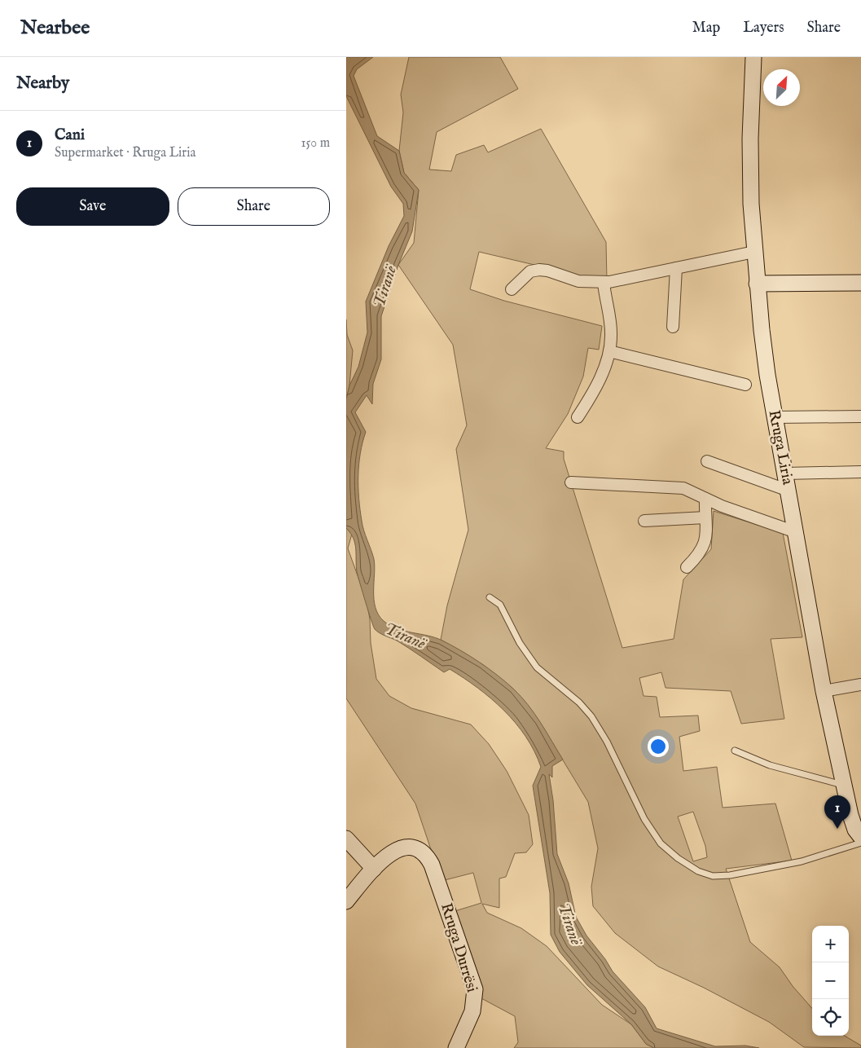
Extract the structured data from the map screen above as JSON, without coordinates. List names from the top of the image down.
{
  "streets": {
    "main road": ["Rruga Liria", "Rruga Durrësi"]
  },
  "water": ["Tiranë"],
  "north": "top right",
  "page": {
    "header": "Nearbee",
    "nav": ["Map", "Layers", "Share"],
    "heading": "Nearby",
    "list": [
      {
        "mark": "1",
        "name": "Cani",
        "note": "Supermarket · Rruga Liria",
        "value": "150 m"
      }
    ],
    "buttons": ["Save", "Share"],
    "pins": "1",
    "map_buttons": ["+", "−"]
  }
}
